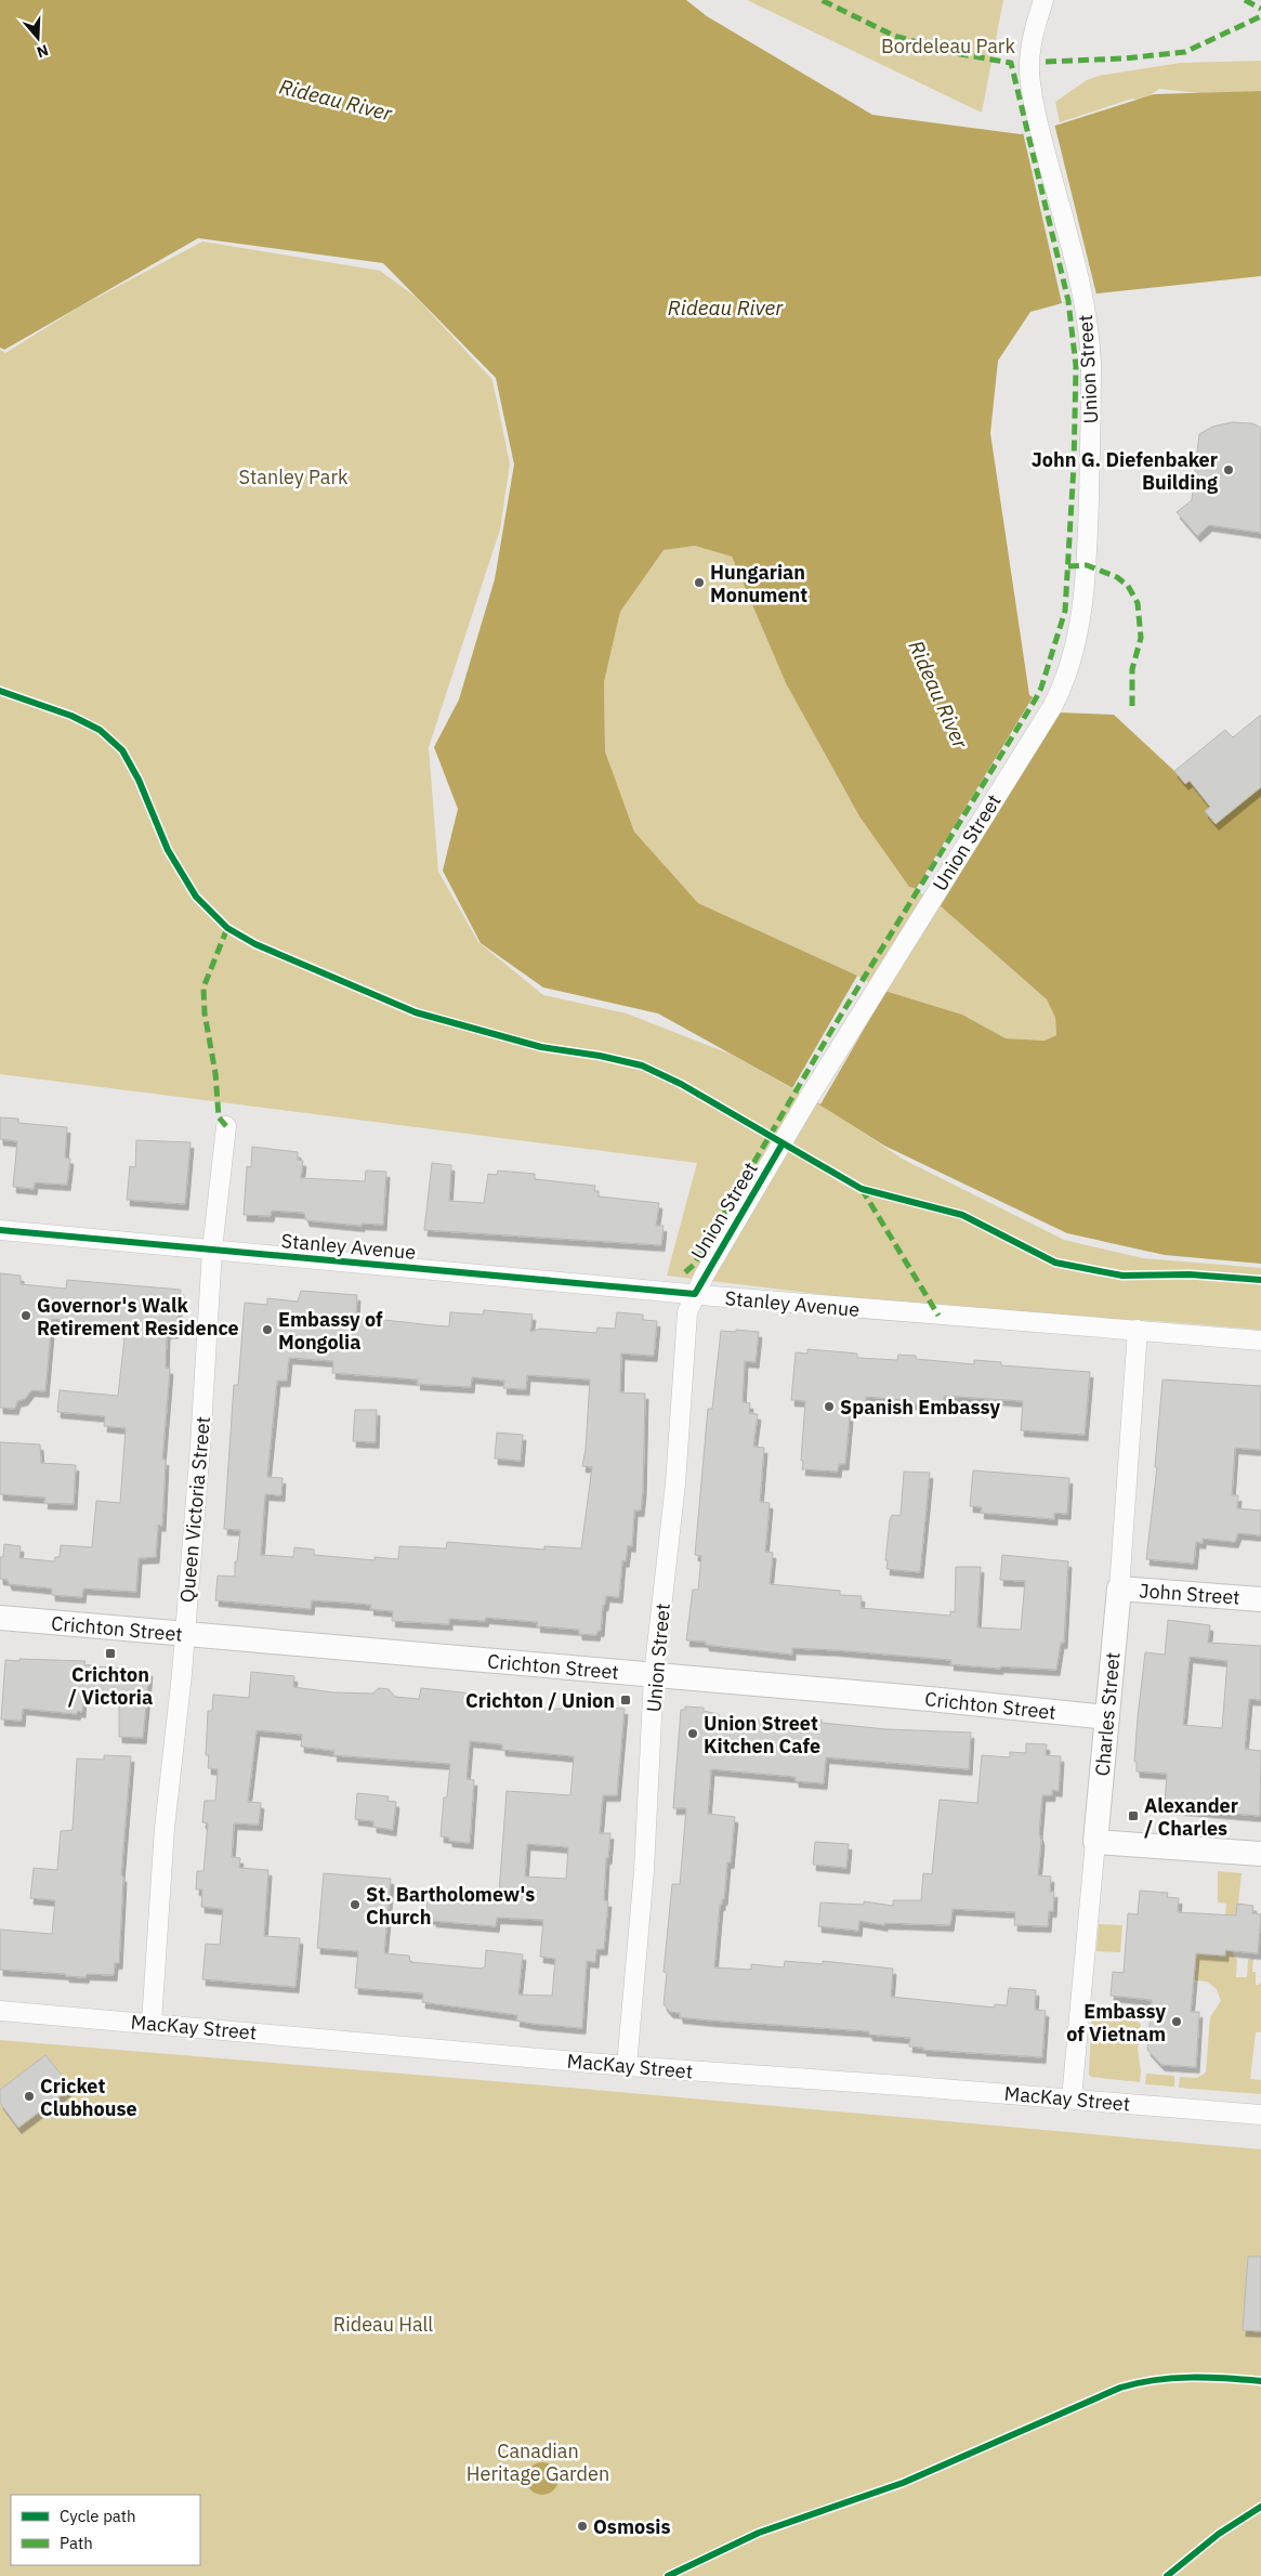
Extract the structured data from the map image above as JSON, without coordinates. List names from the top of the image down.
{
  "streets": {
    "street": [
      "Union Street",
      "Stanley Avenue",
      "Queen Victoria Street",
      "John Street",
      "Crichton Street",
      "Charles Street",
      "MacKay Street"
    ]
  },
  "crossings": [
    ["Union Street", "Stanley Avenue"],
    ["Union Street", "Crichton Street"],
    ["Union Street", "MacKay Street"],
    ["Stanley Avenue", "Queen Victoria Street"],
    ["Stanley Avenue", "Charles Street"],
    ["Queen Victoria Street", "Crichton Street"],
    ["Queen Victoria Street", "MacKay Street"],
    ["John Street", "Charles Street"],
    ["Crichton Street", "Charles Street"],
    ["Charles Street", "MacKay Street"]
  ],
  "water": ["Rideau River"],
  "parks": [
    "Bordeleau Park",
    "Stanley Park",
    "Rideau Hall",
    "Canadian Heritage Garden"
  ],
  "places": {
    "other": [
      "John G. Diefenbaker Building",
      "Hungarian Monument",
      "Governor's Walk Retirement Residence",
      "Embassy of Mongolia",
      "Spanish Embassy",
      "Union Street Kitchen Cafe",
      "St. Bartholomew's Church",
      "Embassy of Vietnam",
      "Cricket Clubhouse",
      "Osmosis"
    ],
    "transit": ["Crichton / Victoria", "Crichton / Union", "Alexander / Charles"]
  },
  "legend": ["Cycle path", "Path"],
  "north": "bottom"
}
